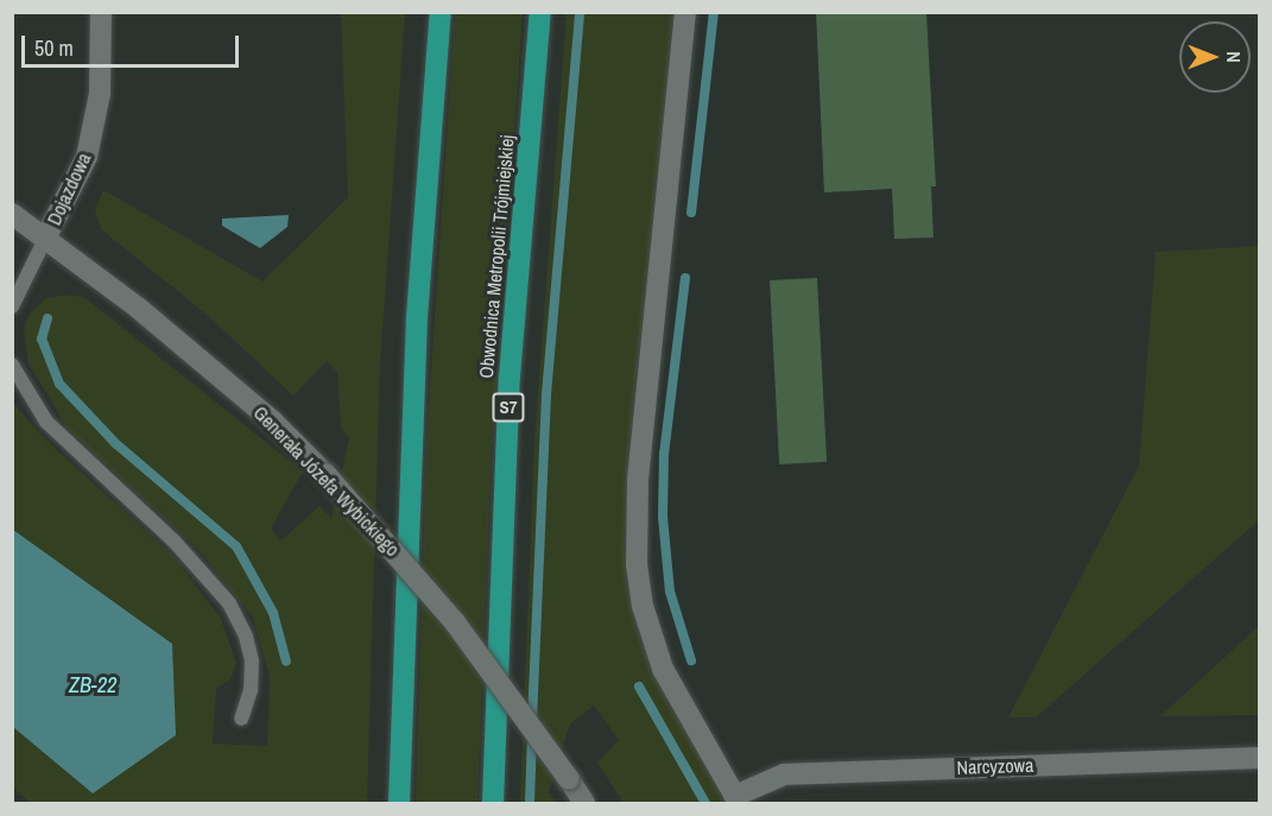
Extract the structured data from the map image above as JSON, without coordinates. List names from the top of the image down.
{
  "streets": {
    "highway": ["Obwodnica Metropolii Trójmiejskiej", "S7"],
    "street": ["Dojazdowa", "Generała Józefa Wybickiego", "Narcyzowa"]
  },
  "crossings": [
    ["Dojazdowa", "Generała Józefa Wybickiego"]
  ],
  "water": ["ZB-22"],
  "scale_bar": "50 m",
  "north": "right"
}
